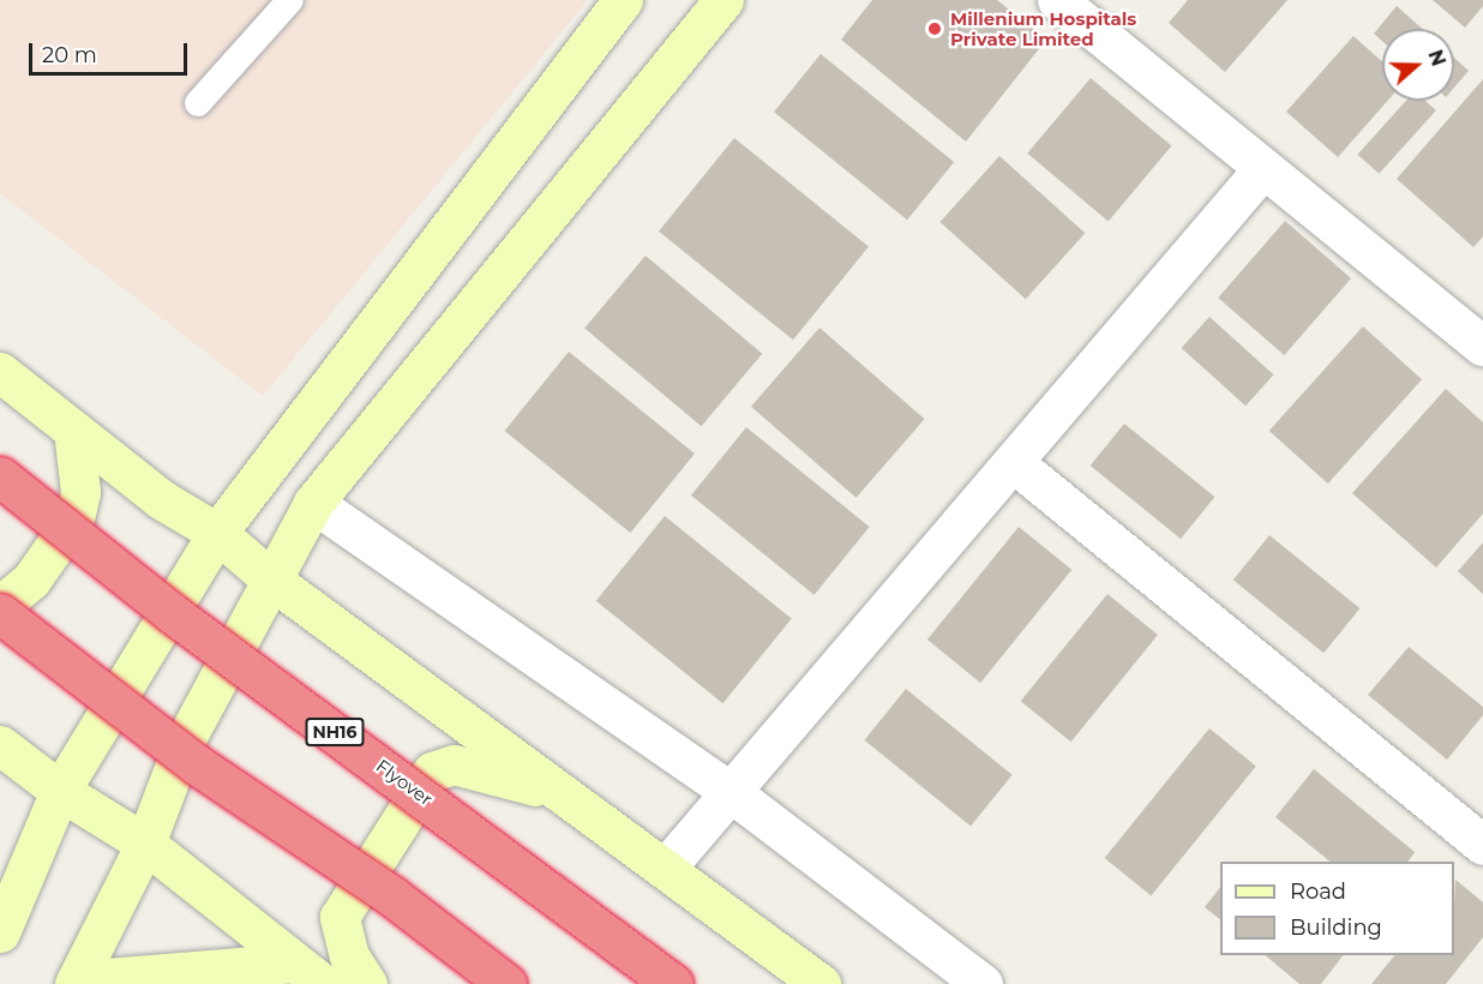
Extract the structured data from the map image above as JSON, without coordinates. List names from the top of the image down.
{
  "streets": {
    "highway": ["NH16", "Flyover"]
  },
  "places": ["Millenium Hospitals Private Limited"],
  "legend": ["Road", "Building"],
  "scale_bar": "20 m",
  "north": "right"
}
